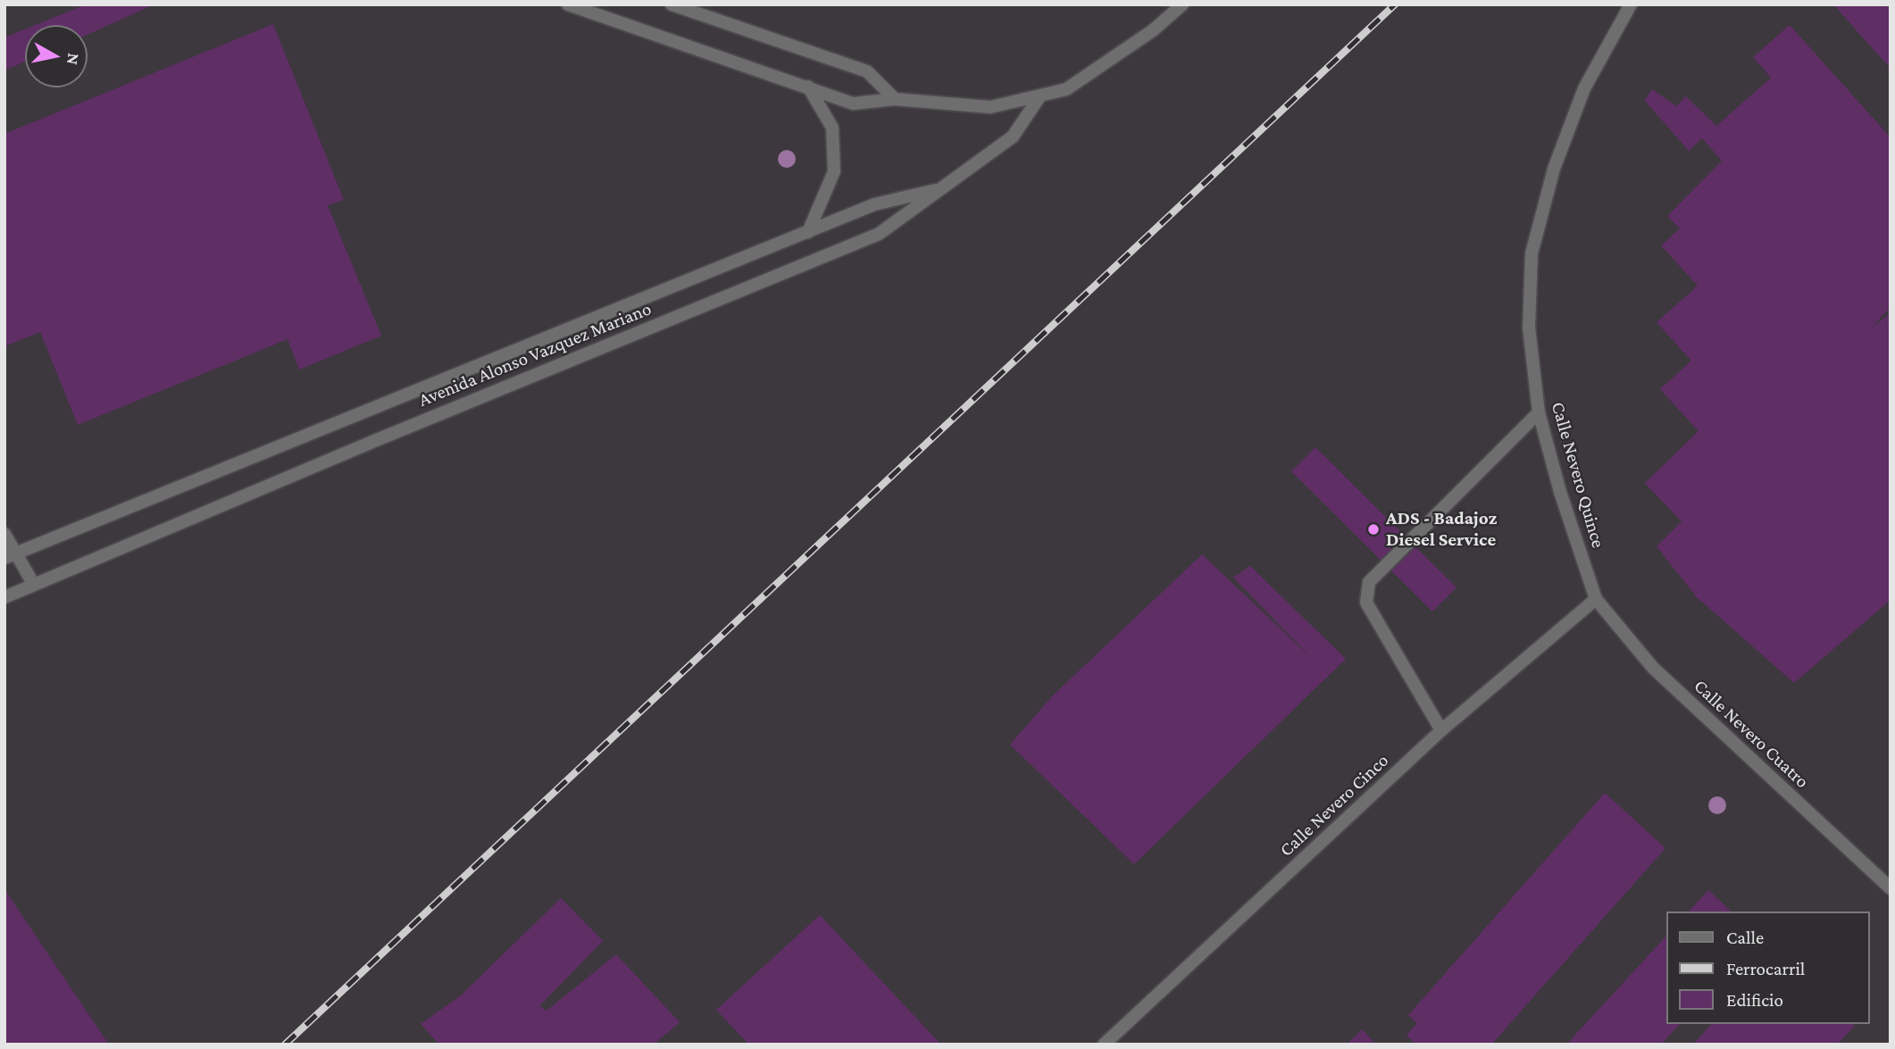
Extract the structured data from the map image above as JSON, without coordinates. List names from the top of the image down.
{
  "streets": {
    "street": [
      "Avenida Alonso Vazquez Mariano",
      "Calle Nevero Quince",
      "Calle Nevero Cuatro",
      "Calle Nevero Cinco"
    ]
  },
  "crossings": [
    ["Calle Nevero Quince", "Calle Nevero Cuatro"],
    ["Calle Nevero Quince", "Calle Nevero Cinco"],
    ["Calle Nevero Cuatro", "Calle Nevero Cinco"]
  ],
  "places": ["ADS - Badajoz Diesel Service"],
  "legend": ["Calle", "Ferrocarril", "Edificio"],
  "north": "right"
}
